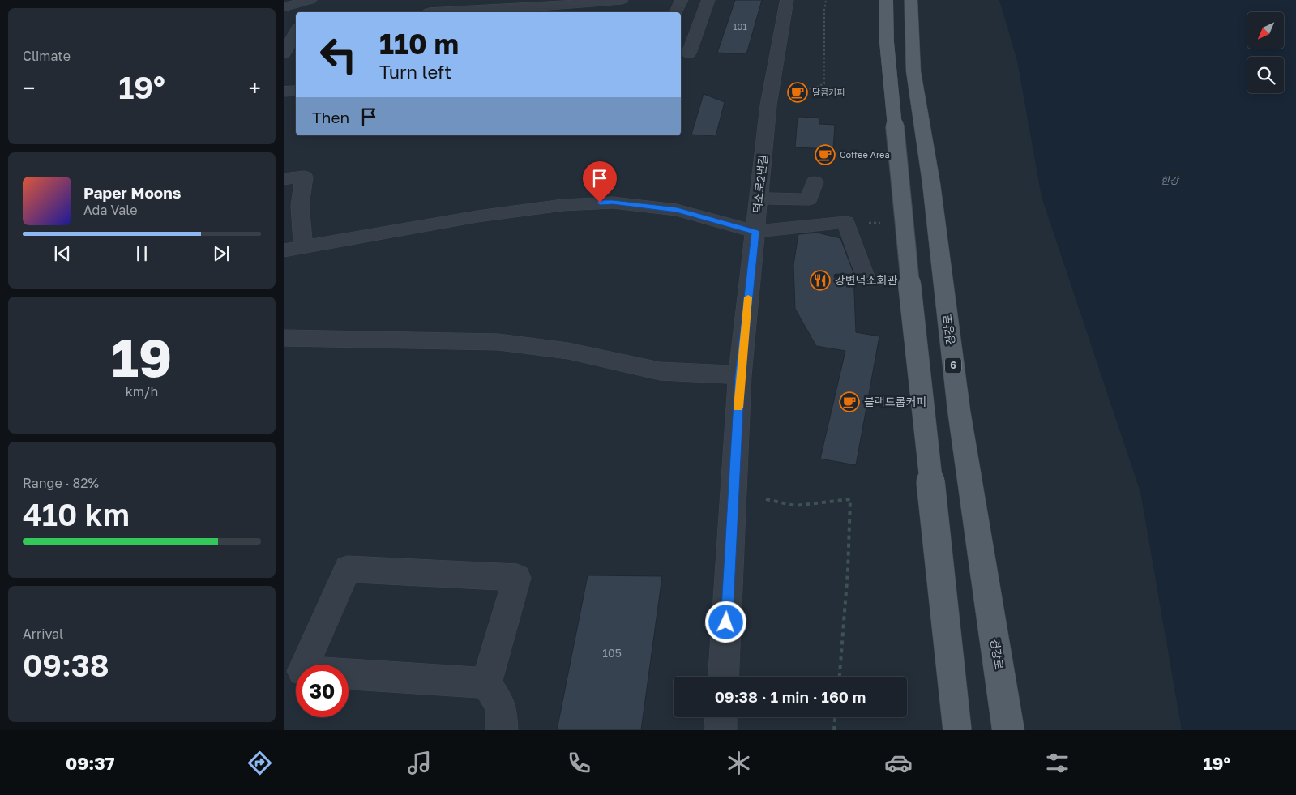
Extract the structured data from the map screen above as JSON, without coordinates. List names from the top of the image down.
{
  "streets": {
    "main road": ["경강로", "6"],
    "street": ["덕소로2번길"]
  },
  "water": ["한강"],
  "places": {
    "cafe": ["달콤커피", "Coffee Area", "블랙드롭커피"],
    "restaurant": ["강변덕소회관"]
  },
  "house_numbers": ["101", "105"],
  "north": "bottom left",
  "page": {
    "tile": [
      "Climate",
      ["19", "km/h"],
      ["Range · 82%", "410 km"],
      ["Arrival", "09:38"]
    ],
    "turn": ["110 m", "Turn left"],
    "heat": ["−", "19°", "+"],
    "then": "Then",
    "song": ["Paper Moons", "Ada Vale"],
    "limit": "30",
    "trip": "09:38 · 1 min · 160 m",
    "tabs": ["09:37", "19°"]
  }
}
